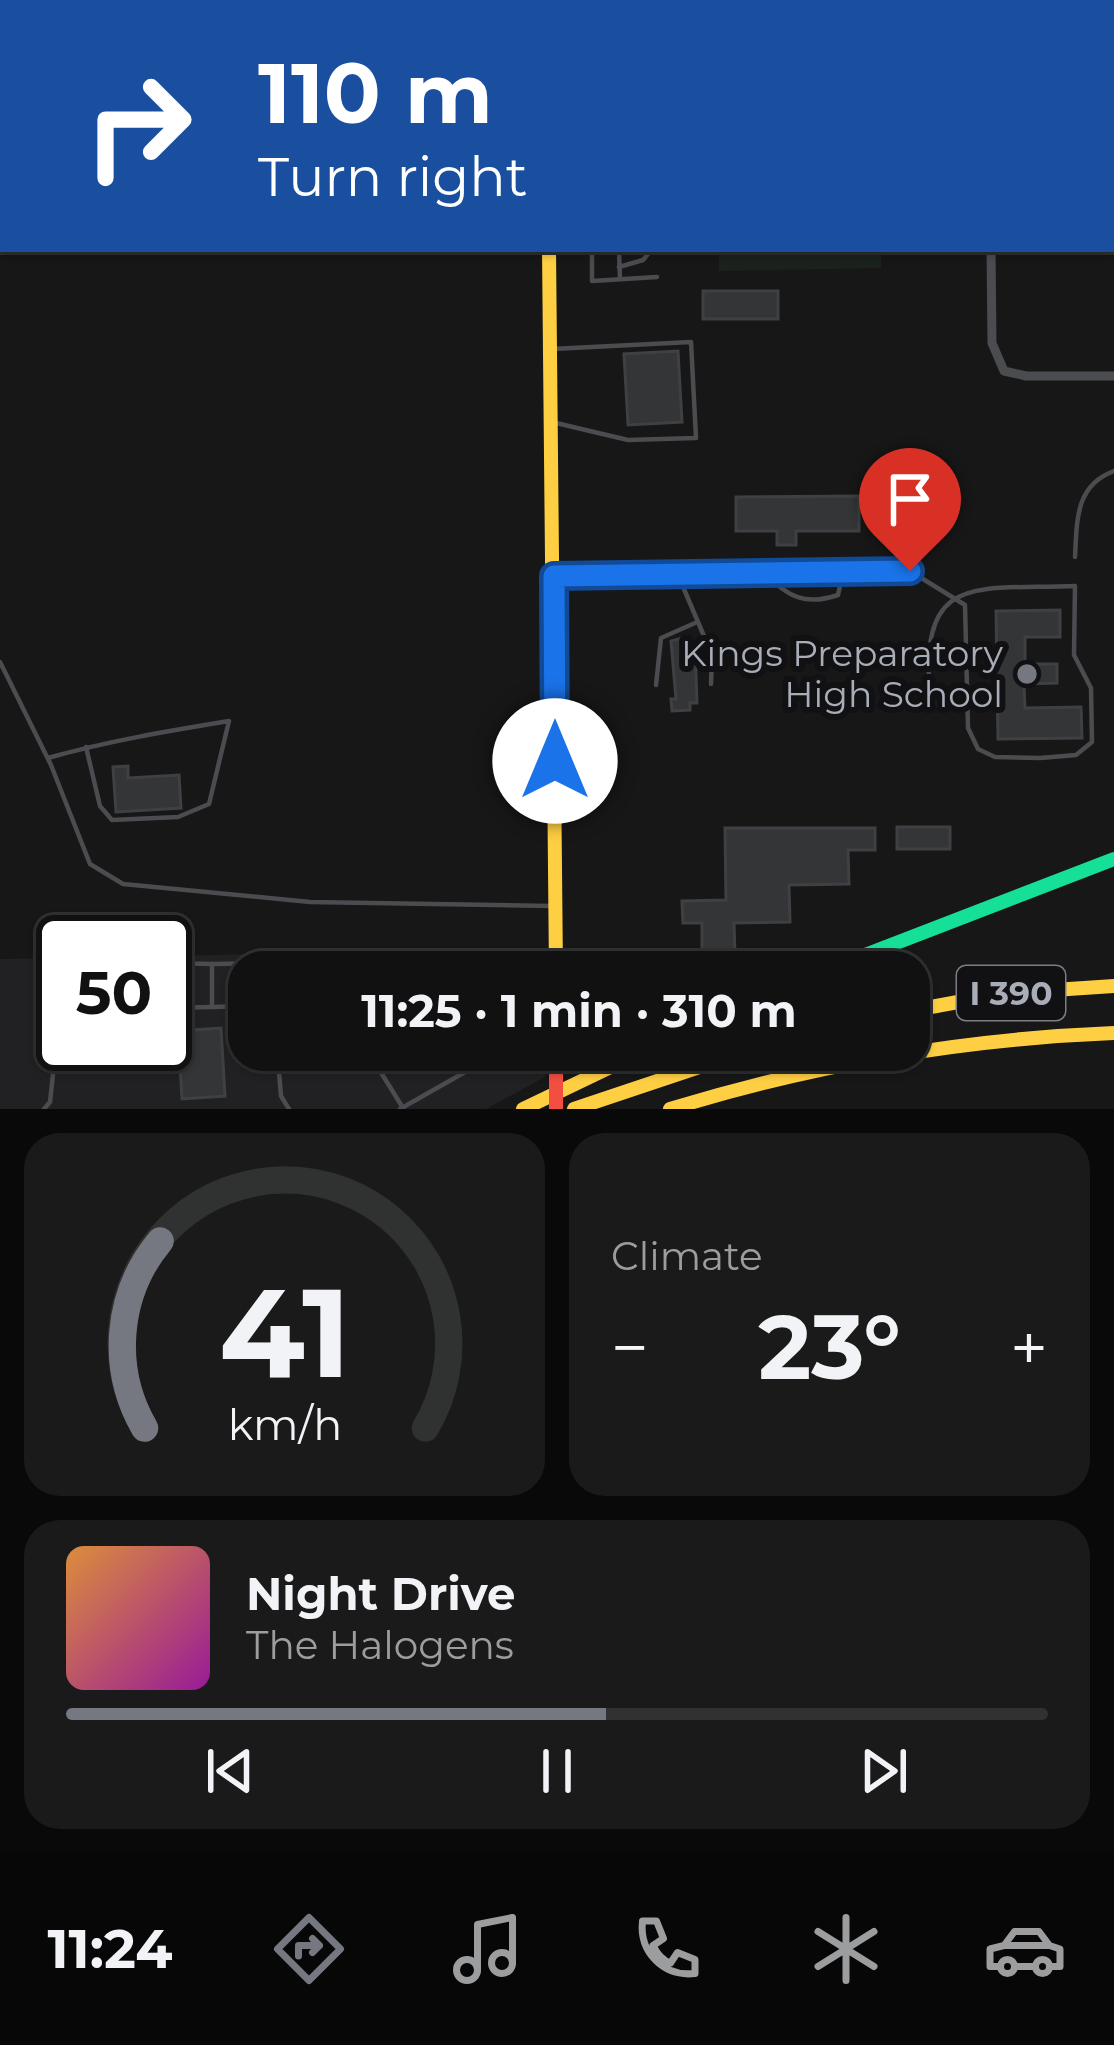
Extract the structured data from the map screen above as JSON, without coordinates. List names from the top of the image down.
{
  "streets": {
    "main road": ["I 390"]
  },
  "places": ["Kings Preparatory High School"],
  "page": {
    "turn": ["110 m", "Turn right"],
    "limit": "50",
    "trip": "11:25 · 1 min · 310 m",
    "tile": "Climate",
    "heat": ["−", "23°", "+"],
    "song": ["Night Drive", "The Halogens"],
    "tabs": "11:24",
    "gauge": ["41", "km/h"]
  }
}
